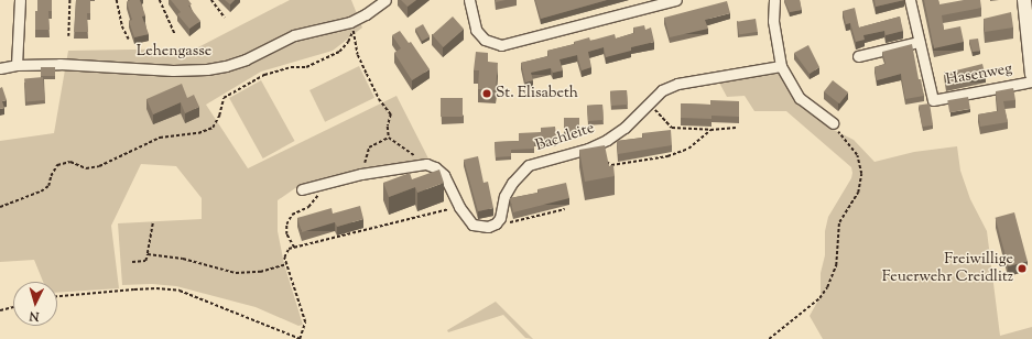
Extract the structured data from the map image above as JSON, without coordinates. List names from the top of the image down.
{
  "streets": {
    "street": ["Lehengasse", "Hasenweg", "Bachleite"]
  },
  "places": ["St. Elisabeth", "Freiwillige Feuerwehr Creidlitz"],
  "north": "bottom"
}
